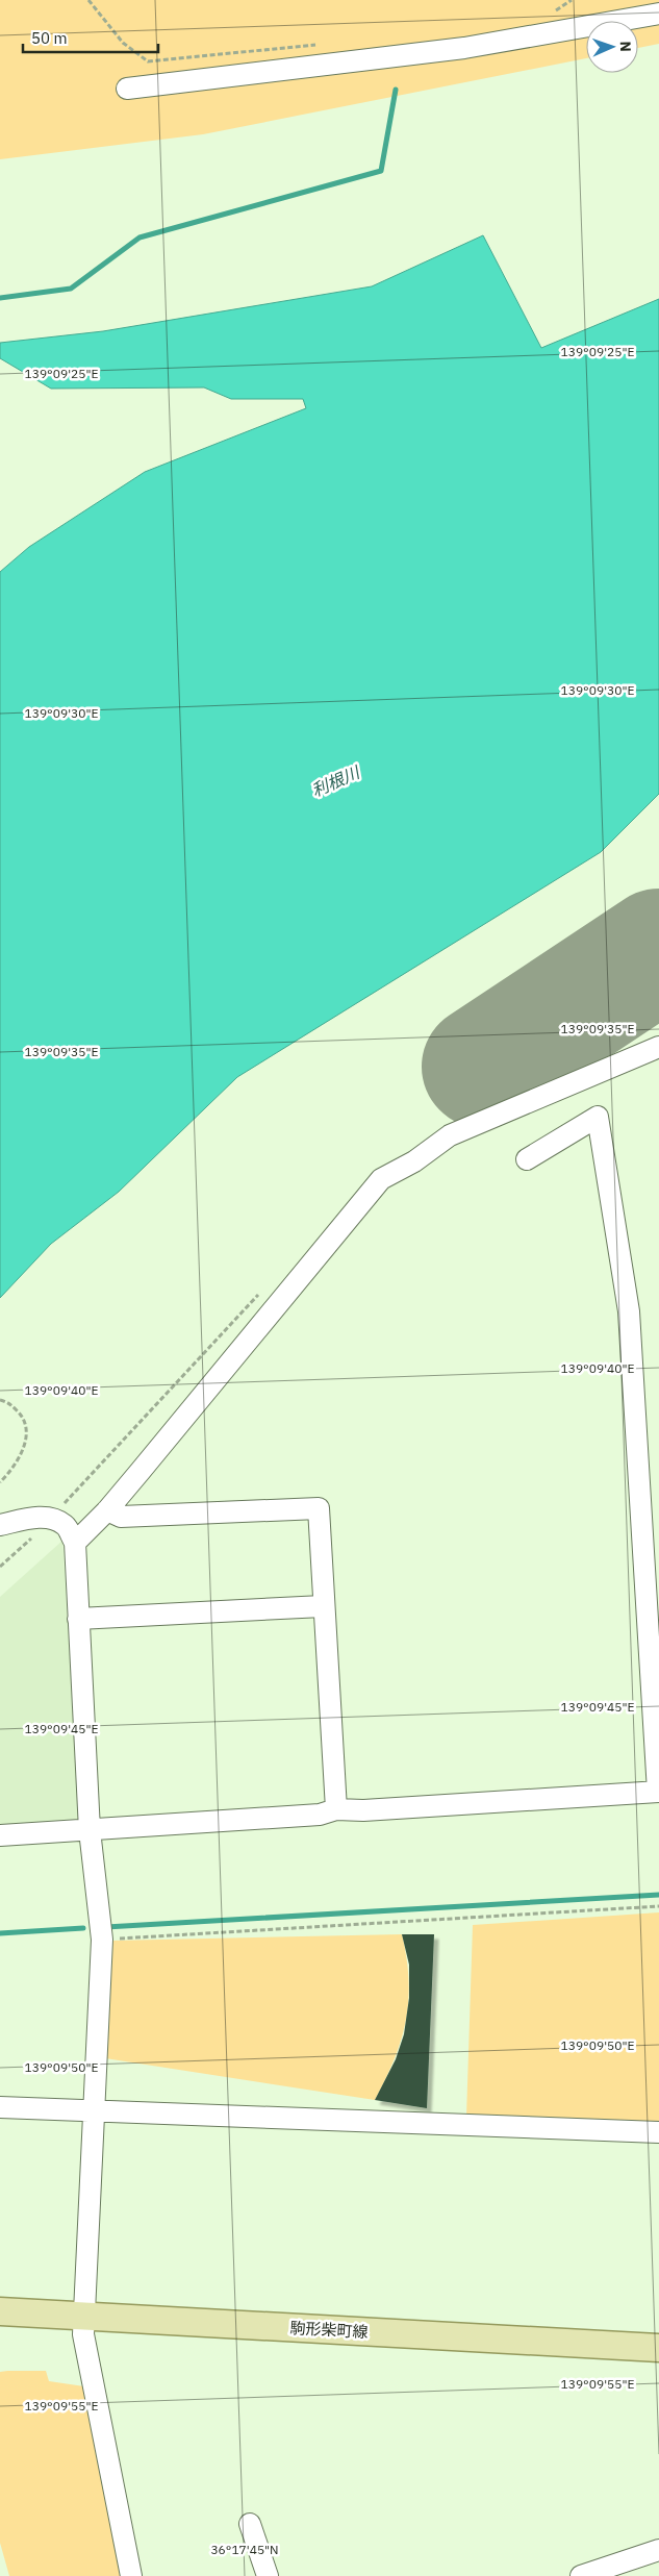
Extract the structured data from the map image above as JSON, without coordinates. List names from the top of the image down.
{
  "streets": {
    "main road": ["駒形柴町線"]
  },
  "water": ["利根川"],
  "scale_bar": "50 m",
  "north": "right",
  "coordinates": [
    "139°09'25\"E",
    "139°09'30\"E",
    "139°09'35\"E",
    "139°09'40\"E",
    "139°09'45\"E",
    "139°09'50\"E",
    "139°09'55\"E",
    "36°17'45\"N"
  ]
}
